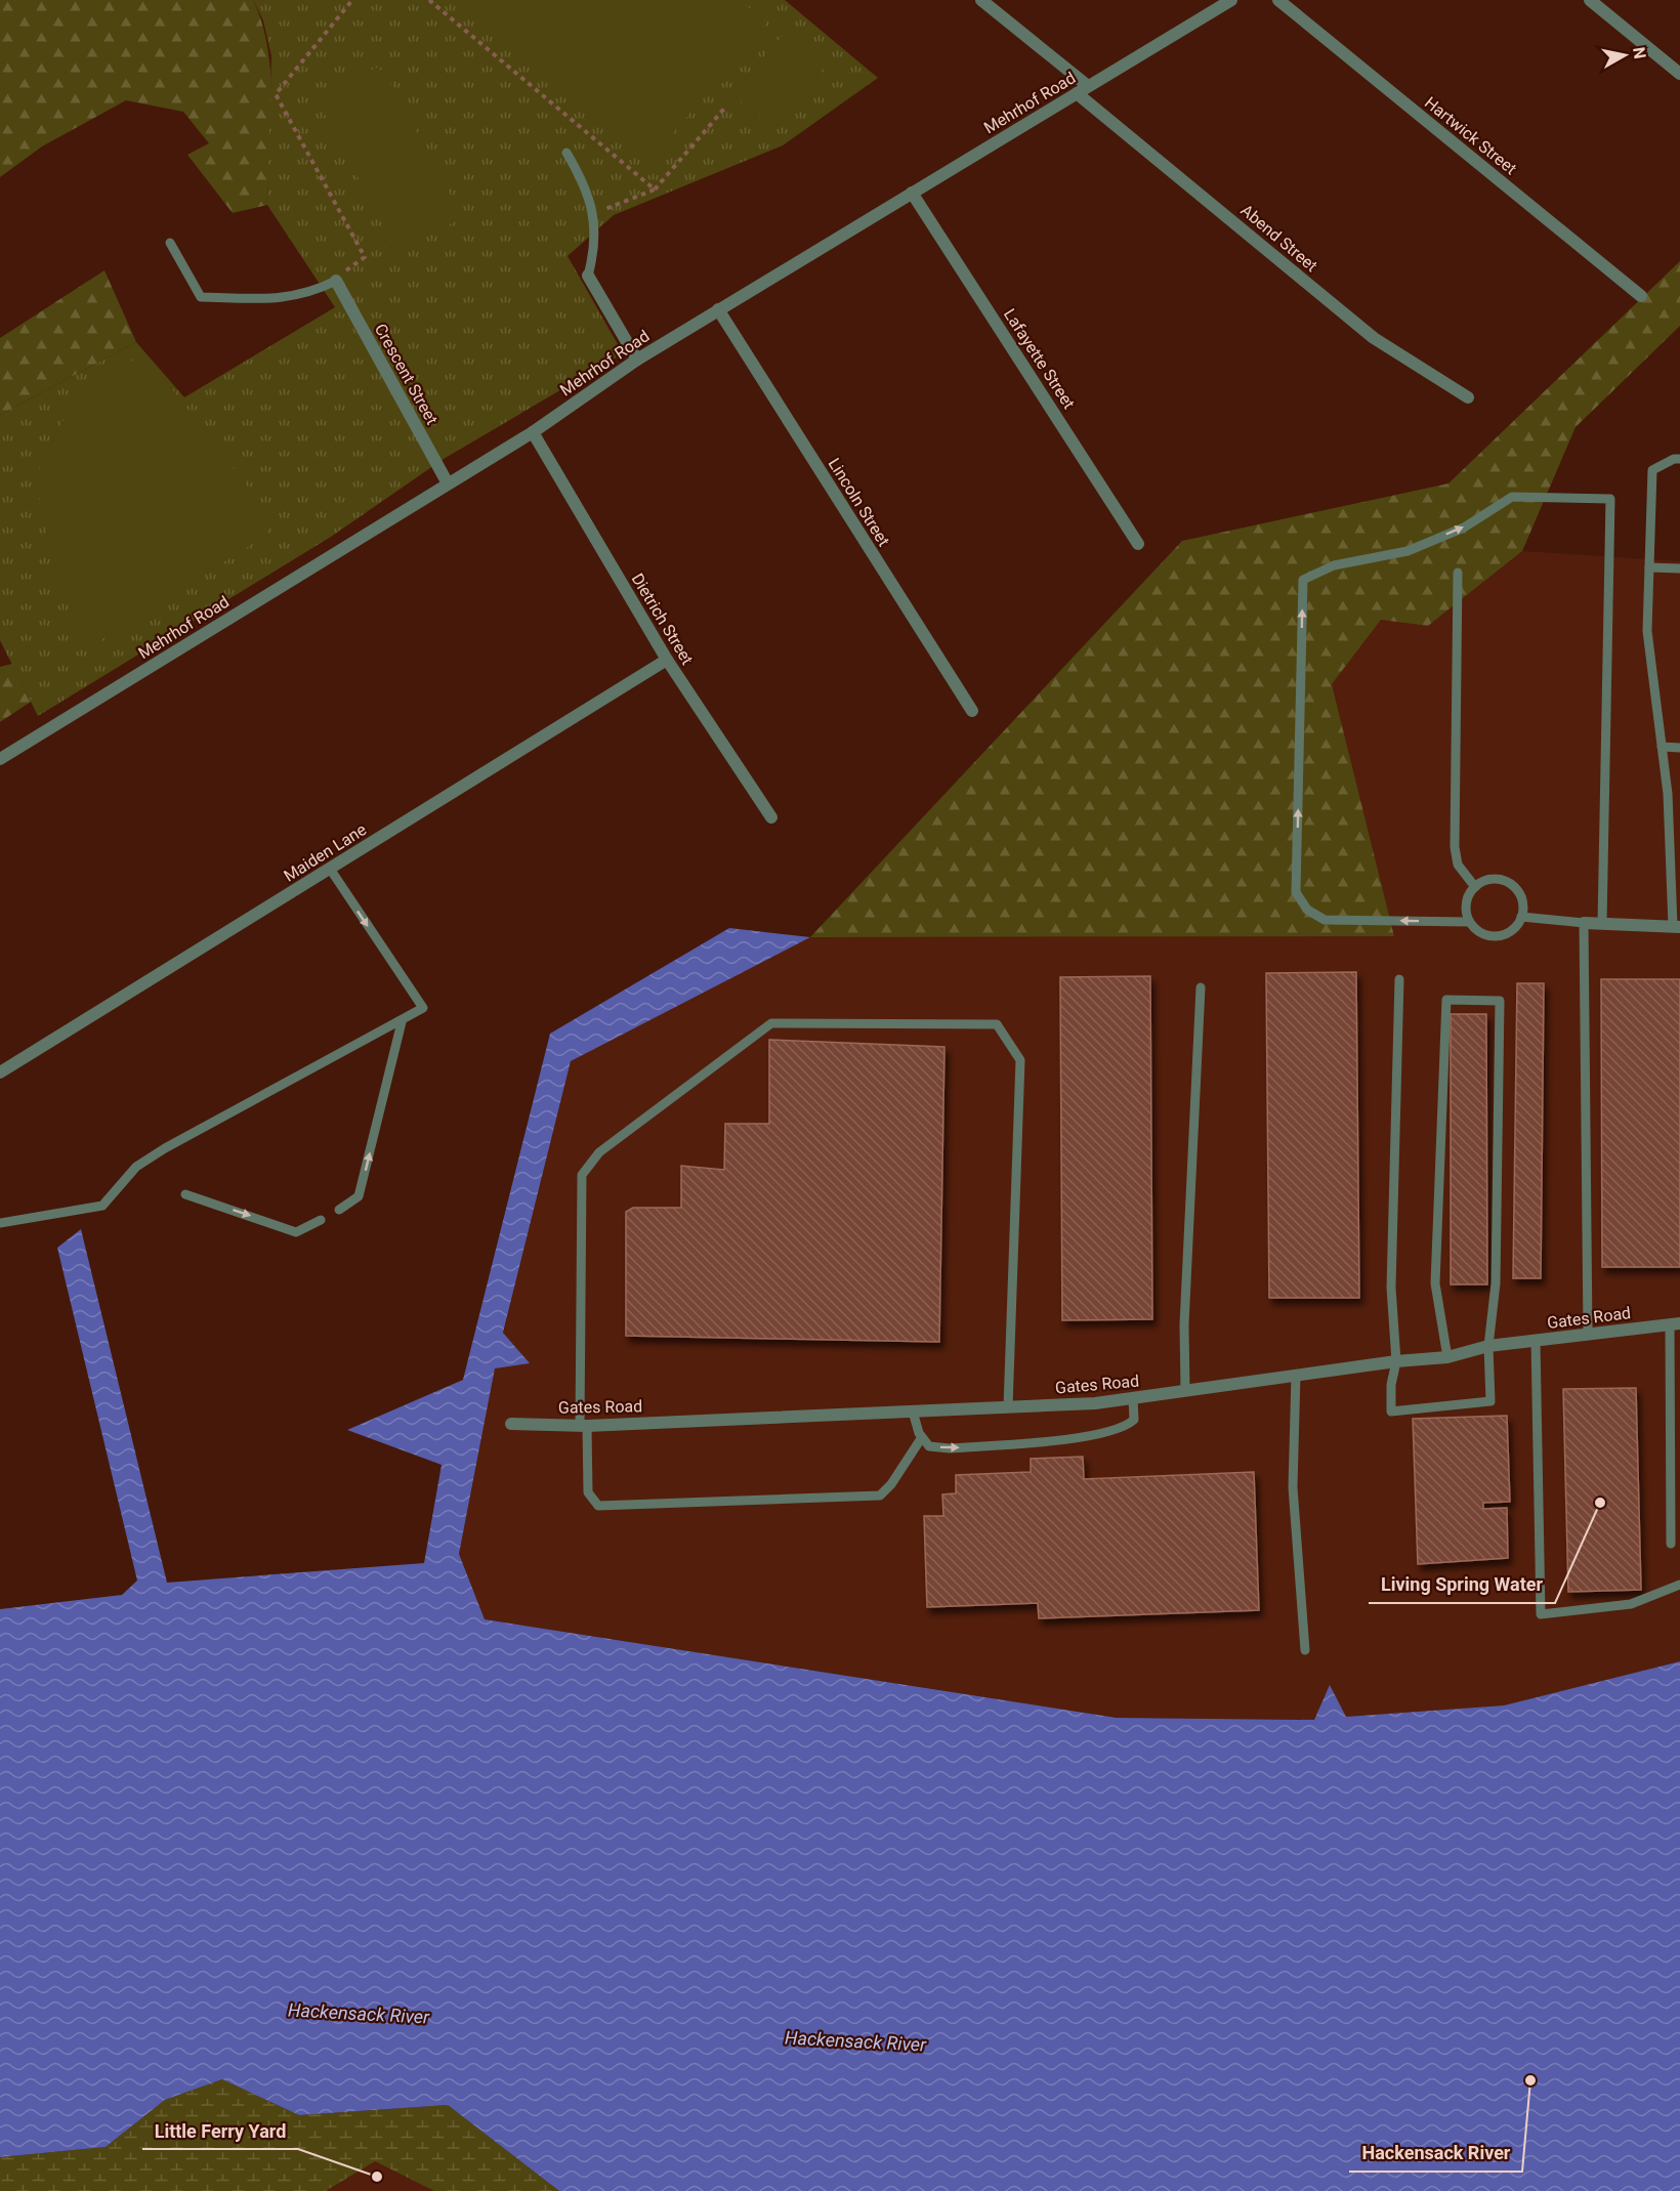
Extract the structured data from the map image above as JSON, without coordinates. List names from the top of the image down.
{
  "streets": {
    "street": [
      "Mehrhof Road",
      "Hartwick Street",
      "Abend Street",
      "Lafayette Street",
      "Crescent Street",
      "Lincoln Street",
      "Dietrich Street",
      "Maiden Lane",
      "Gates Road"
    ]
  },
  "crossings": [
    ["Mehrhof Road", "Abend Street"],
    ["Mehrhof Road", "Lafayette Street"],
    ["Mehrhof Road", "Crescent Street"],
    ["Mehrhof Road", "Lincoln Street"],
    ["Mehrhof Road", "Dietrich Street"],
    ["Dietrich Street", "Maiden Lane"]
  ],
  "water": ["Hackensack River"],
  "places": ["Living Spring Water", "Hackensack River", "Little Ferry Yard"],
  "north": "right"
}
